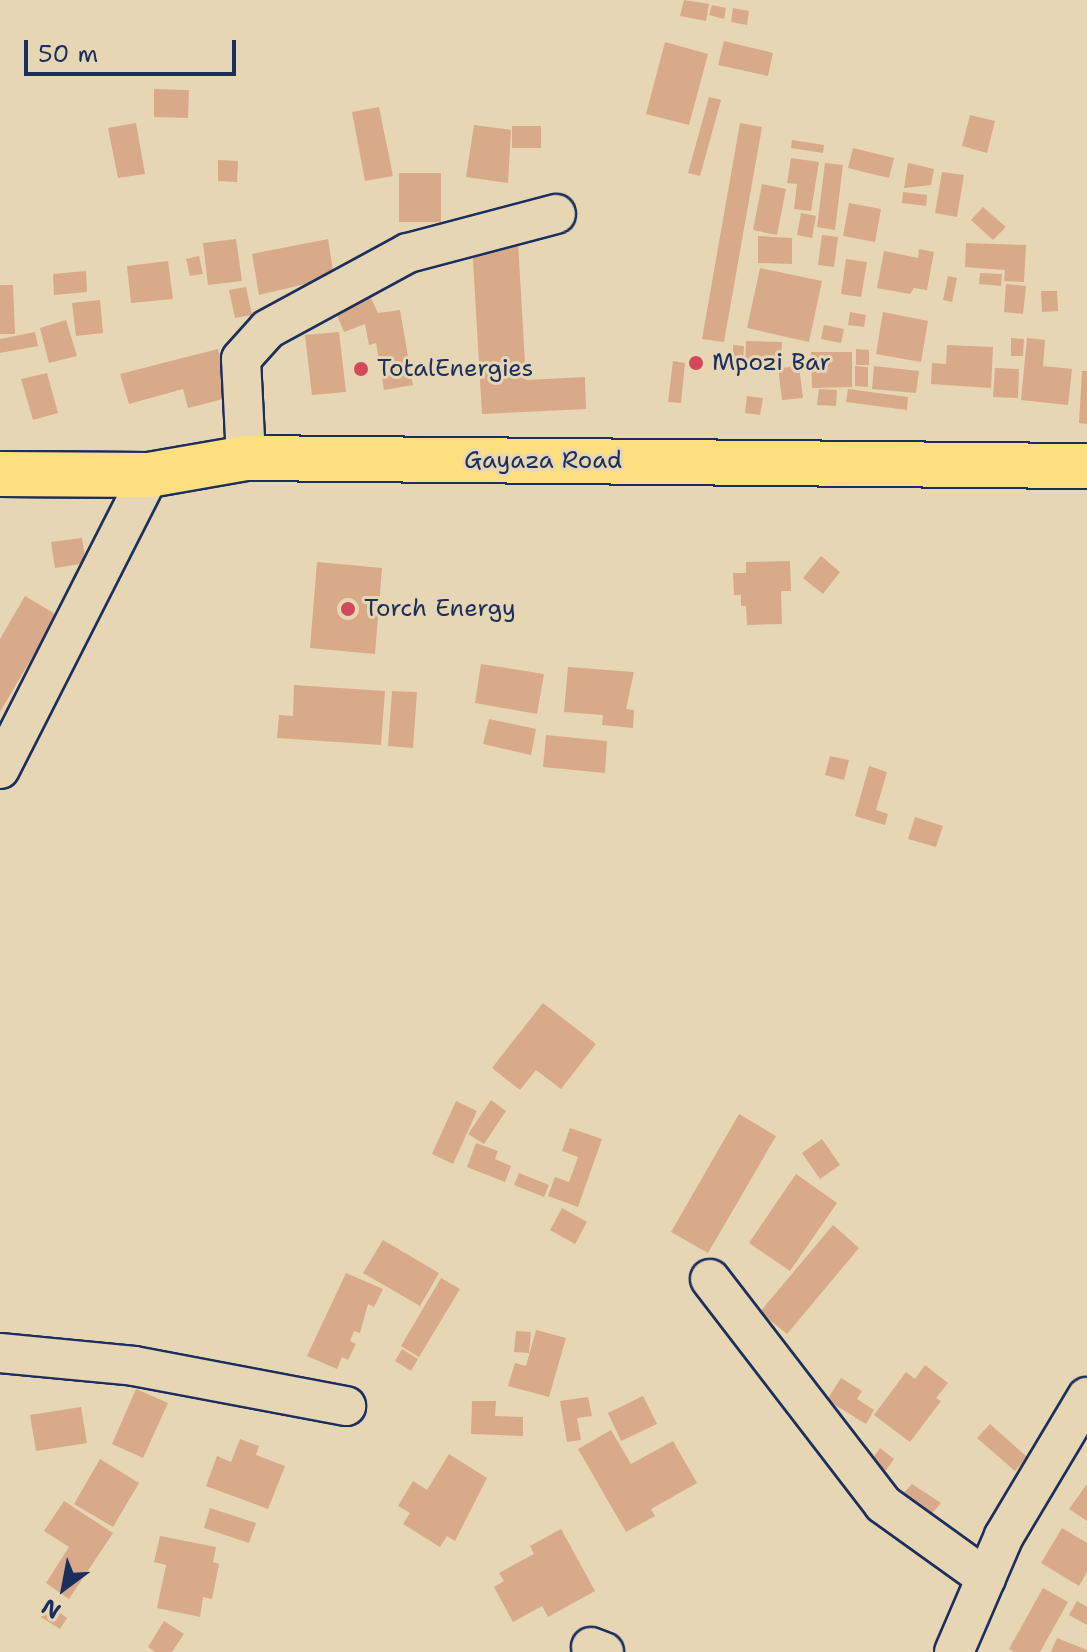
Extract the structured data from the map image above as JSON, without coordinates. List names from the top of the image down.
{
  "streets": {
    "main road": ["Gayaza Road"]
  },
  "places": ["Mpozi Bar", "TotalEnergies", "Torch Energy"],
  "scale_bar": "50 m",
  "north": "bottom left"
}
